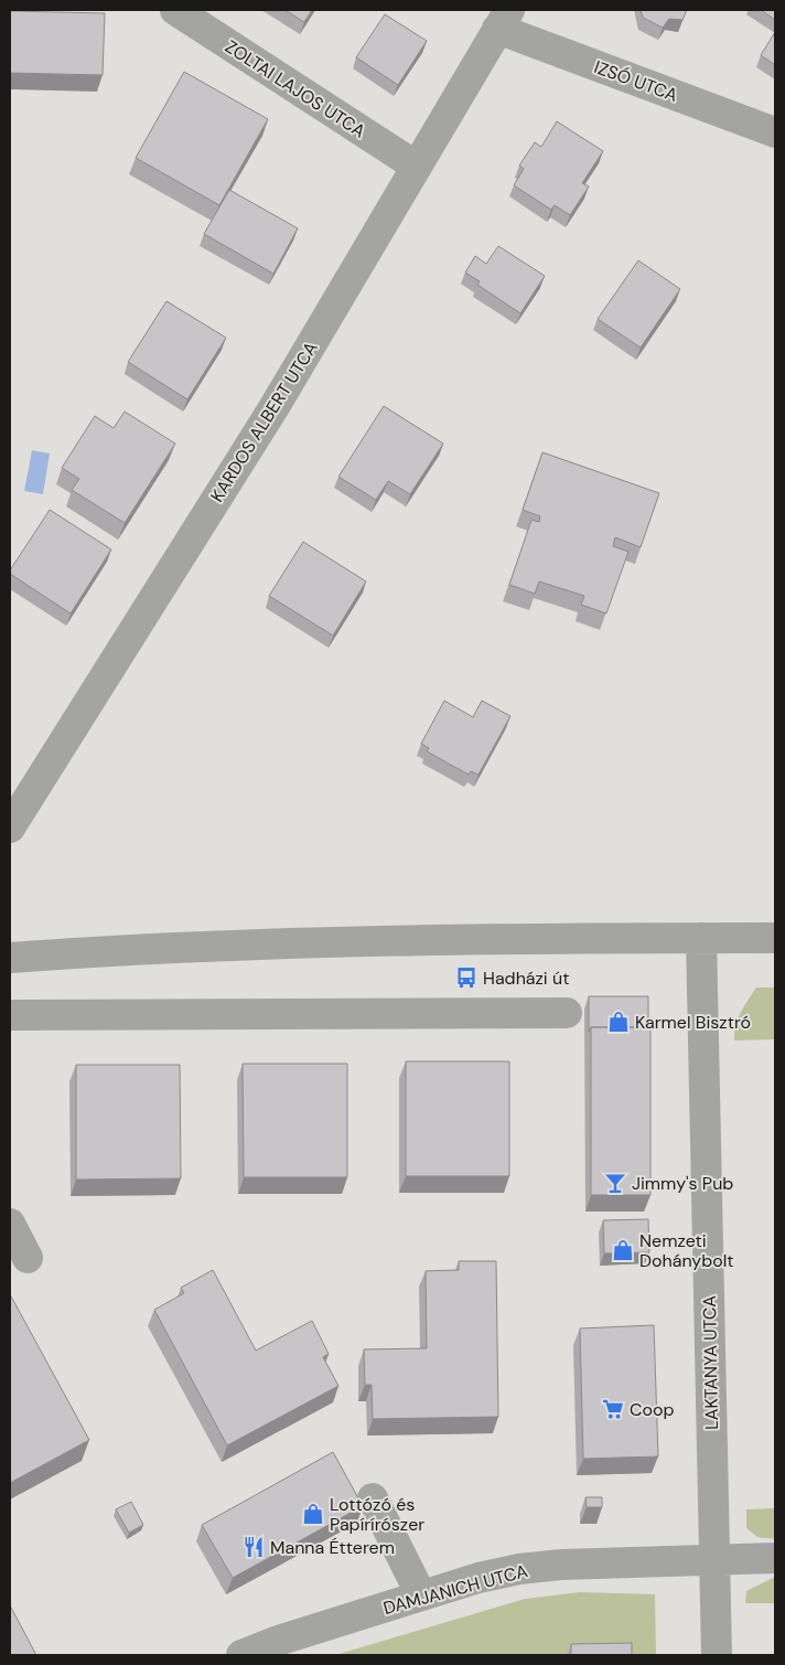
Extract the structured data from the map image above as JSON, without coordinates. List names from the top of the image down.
{
  "streets": {
    "street": [
      "IZSÓ UTCA",
      "ZOLTAI LAJOS UTCA",
      "KARDOS ALBERT UTCA",
      "LAKTANYA UTCA",
      "DAMJANICH UTCA"
    ]
  },
  "crossings": [
    ["IZSÓ UTCA", "KARDOS ALBERT UTCA"],
    ["ZOLTAI LAJOS UTCA", "KARDOS ALBERT UTCA"],
    ["LAKTANYA UTCA", "DAMJANICH UTCA"]
  ],
  "places": {
    "bus stop": ["Hadházi út"],
    "shop": ["Karmel Bisztró", "Nemzeti Dohánybolt", "Lottózó és Papírírószer"],
    "bar": ["Jimmy's Pub"],
    "supermarket": ["Coop"],
    "restaurant": ["Manna Étterem"]
  }
}
